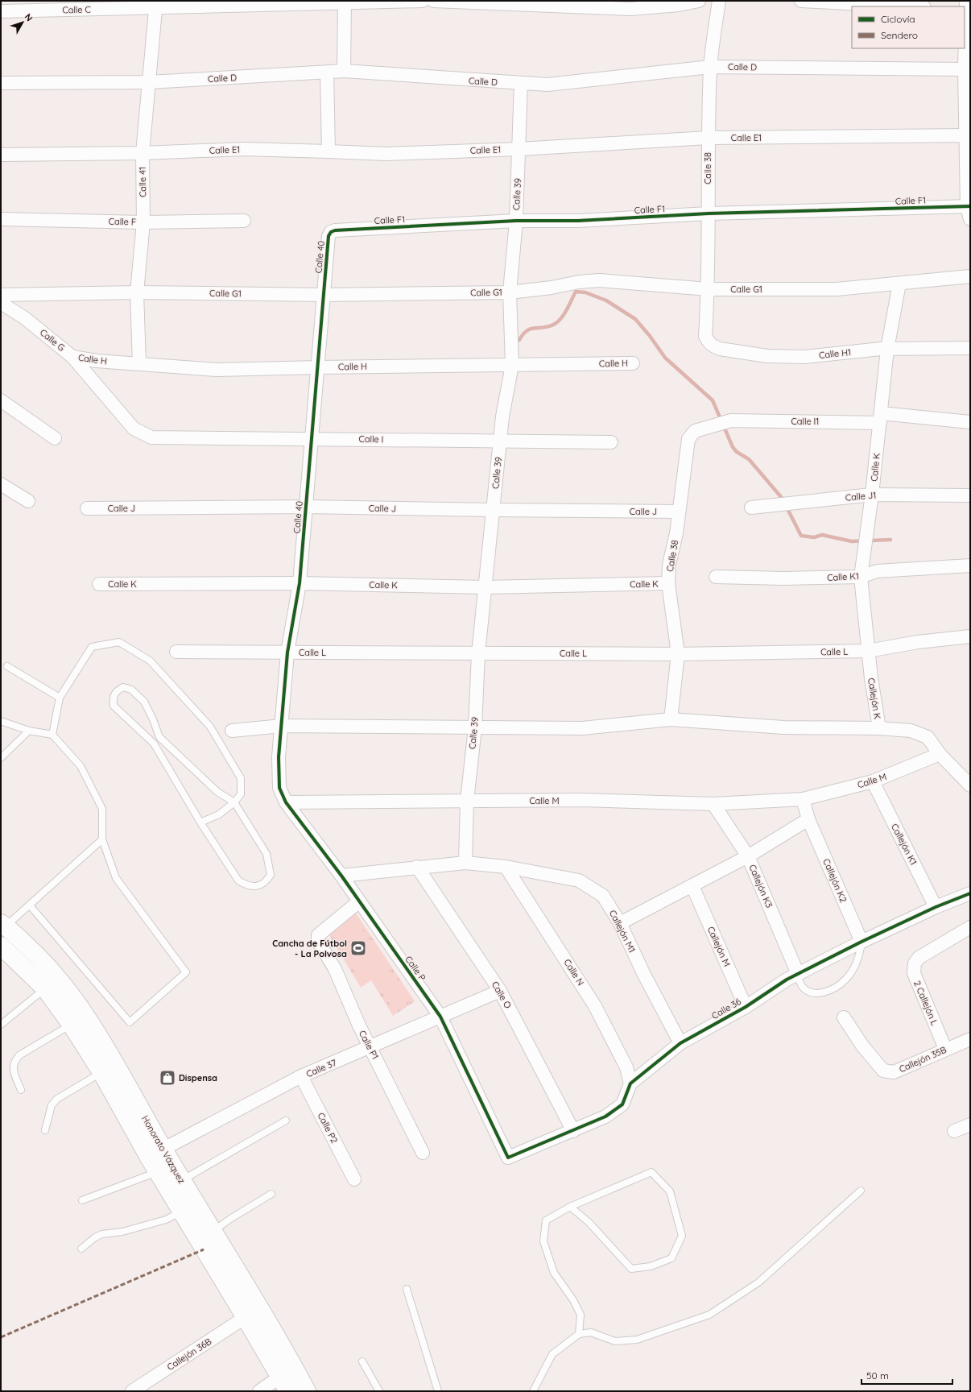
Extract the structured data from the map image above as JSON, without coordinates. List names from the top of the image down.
{
  "streets": {
    "street": [
      "Calle C",
      "Calle D",
      "Calle E1",
      "Calle 38",
      "Calle 41",
      "Calle 39",
      "Calle F1",
      "Calle F",
      "Calle 40",
      "Calle G1",
      "Calle G",
      "Calle H1",
      "Calle H",
      "Calle I1",
      "Calle I",
      "Calle K",
      "Calle J1",
      "Calle J",
      "Calle K1",
      "Calle L",
      "Callejón K",
      "Calle M",
      "Callejón K1",
      "Callejón K2",
      "Callejón K3",
      "Callejón M1",
      "Callejón M",
      "Calle P",
      "Calle N",
      "Calle O",
      "2 Callejón L",
      "Calle 36",
      "Calle P1",
      "Callejón 35B",
      "Calle 37",
      "Calle P2",
      "Honorato Vázquez",
      "Callejón 36B"
    ]
  },
  "crossings": [
    ["Calle C", "Calle 41"],
    ["Calle D", "Calle 38"],
    ["Calle D", "Calle 41"],
    ["Calle D", "Calle 39"],
    ["Calle E1", "Calle 38"],
    ["Calle E1", "Calle 41"],
    ["Calle E1", "Calle 39"],
    ["Calle 38", "Calle F1"],
    ["Calle 38", "Calle G1"],
    ["Calle 38", "Calle H1"],
    ["Calle 38", "Calle I1"],
    ["Calle 38", "Calle K"],
    ["Calle 38", "Calle J"],
    ["Calle 38", "Calle L"],
    ["Calle 41", "Calle F"],
    ["Calle 41", "Calle G1"],
    ["Calle 41", "Calle H"],
    ["Calle 39", "Calle F1"],
    ["Calle 39", "Calle G1"],
    ["Calle 39", "Calle H"],
    ["Calle 39", "Calle I"],
    ["Calle 39", "Calle K"],
    ["Calle 39", "Calle J"],
    ["Calle 39", "Calle L"],
    ["Calle 39", "Calle M"],
    ["Calle 39", "Callejón M1"],
    ["Calle F1", "Calle 40"],
    ["Calle 40", "Calle G1"],
    ["Calle 40", "Calle H"],
    ["Calle 40", "Calle I"],
    ["Calle 40", "Calle K"],
    ["Calle 40", "Calle J"],
    ["Calle 40", "Calle L"],
    ["Calle 40", "Calle M"],
    ["Calle 40", "Calle P"],
    ["Calle G1", "Calle K"],
    ["Calle G", "Calle H"],
    ["Calle G", "Calle I"],
    ["Calle H1", "Calle K"],
    ["Calle I1", "Calle K"],
    ["Calle K", "Calle J1"],
    ["Calle K", "Calle K1"],
    ["Calle K", "Calle L"],
    ["Calle K", "Callejón K"],
    ["Calle L", "Callejón K"],
    ["Callejón K", "Calle M"],
    ["Calle M", "Callejón K1"],
    ["Calle M", "Callejón K3"],
    ["Calle M", "Calle P"],
    ["Callejón K1", "Calle 36"],
    ["Callejón K2", "Calle 36"],
    ["Callejón K3", "Calle 36"],
    ["Callejón M1", "Calle P"],
    ["Callejón M1", "Calle N"],
    ["Callejón M1", "Calle O"],
    ["Callejón M1", "Calle 36"],
    ["Callejón M", "Calle 36"],
    ["Calle P", "Calle 36"],
    ["Calle P", "Calle P1"],
    ["Calle P", "Calle 37"],
    ["Calle N", "Calle 36"],
    ["Calle O", "Calle 36"],
    ["Calle O", "Calle 37"],
    ["2 Callejón L", "Callejón 35B"],
    ["Calle P1", "Calle 37"],
    ["Calle 37", "Calle P2"],
    ["Calle 37", "Honorato Vázquez"],
    ["Honorato Vázquez", "Callejón 36B"]
  ],
  "places": {
    "sports": ["Cancha de Fútbol - La Polvosa"],
    "shop": ["Dispensa"]
  },
  "legend": ["Ciclovía", "Sendero"],
  "scale_bar": "50 m",
  "north": "top right"
}
